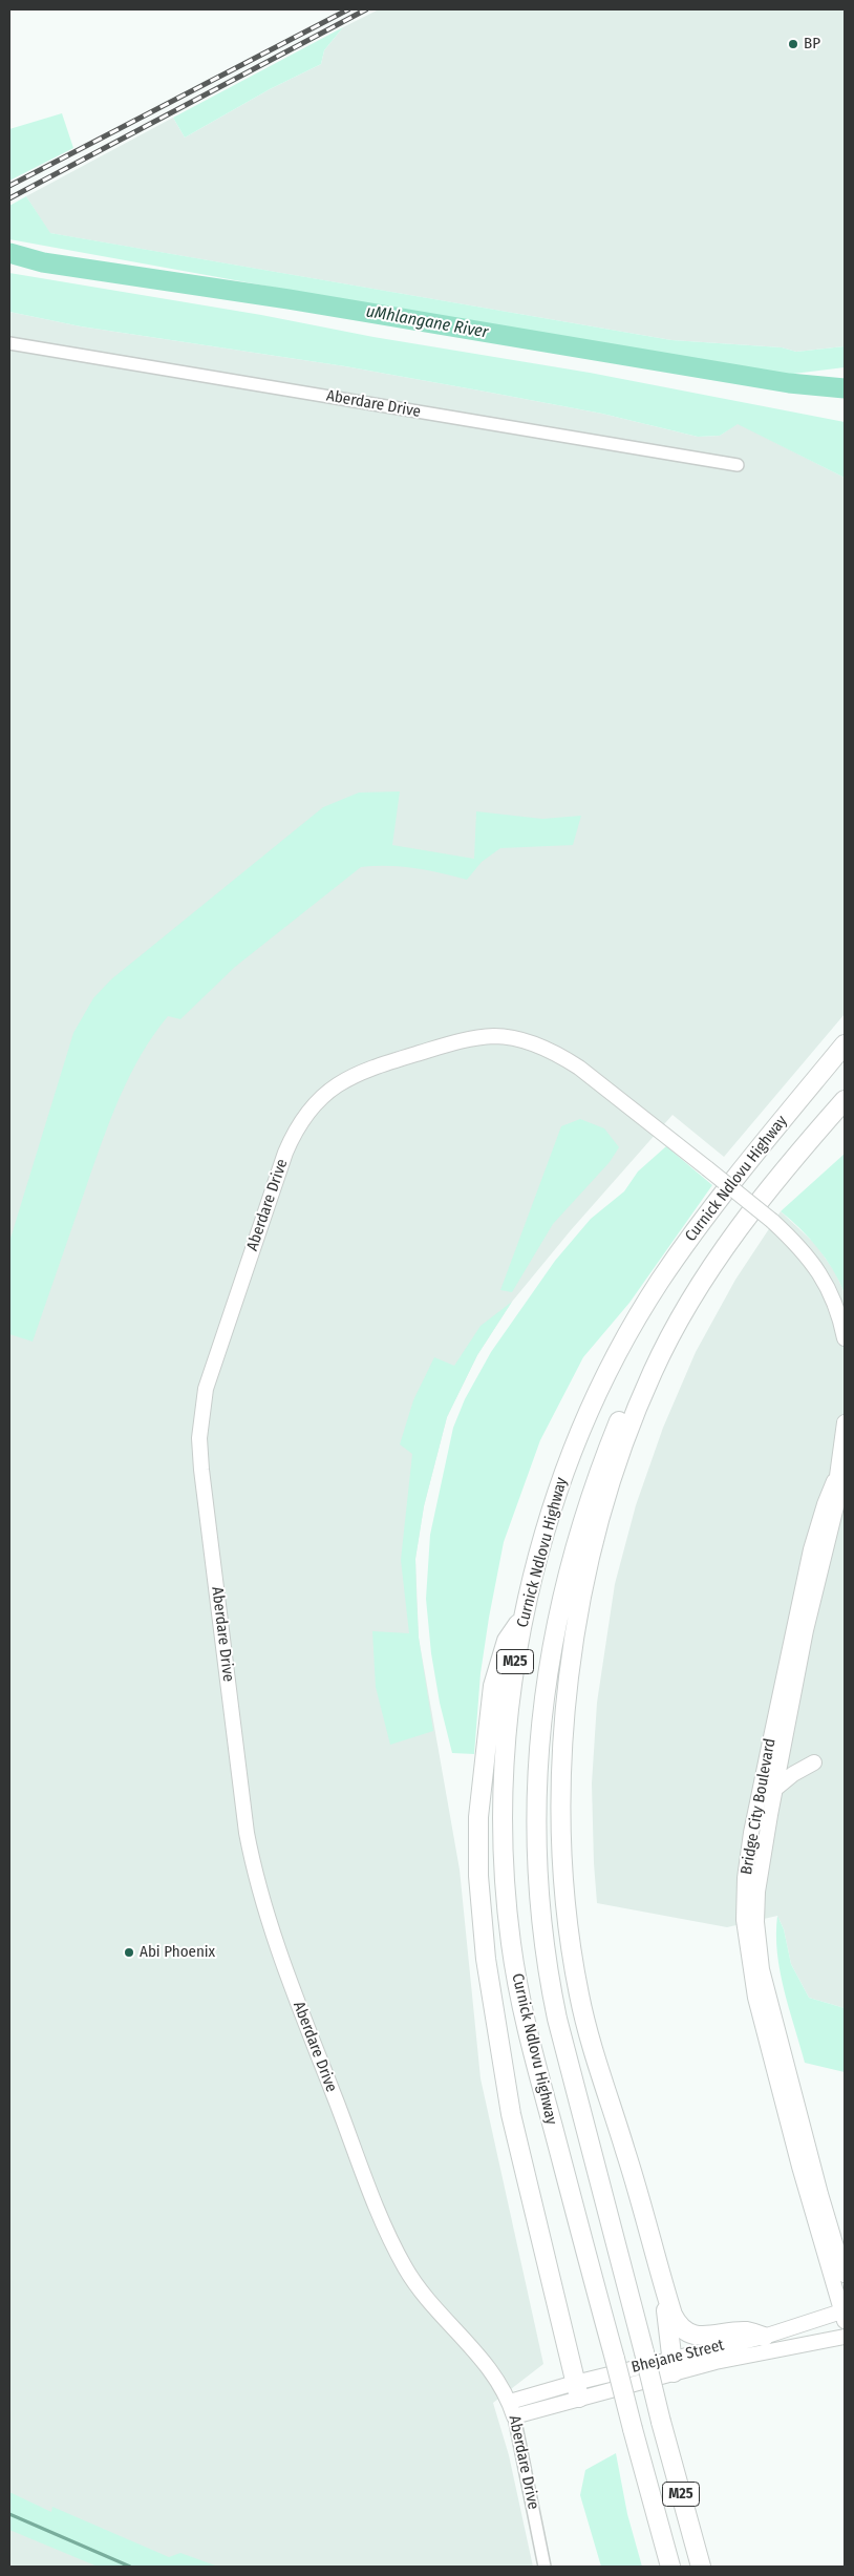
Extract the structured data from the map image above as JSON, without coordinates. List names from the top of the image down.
{
  "streets": {
    "main road": ["Curnick Ndlovu Highway", "M25"],
    "street": ["Aberdare Drive", "Bridge City Boulevard", "Bhejane Street"]
  },
  "crossings": [
    ["Aberdare Drive", "Bhejane Street"],
    ["Bridge City Boulevard", "Bhejane Street"]
  ],
  "water": ["uMhlangane River"],
  "places": ["BP", "Abi Phoenix"]
}
